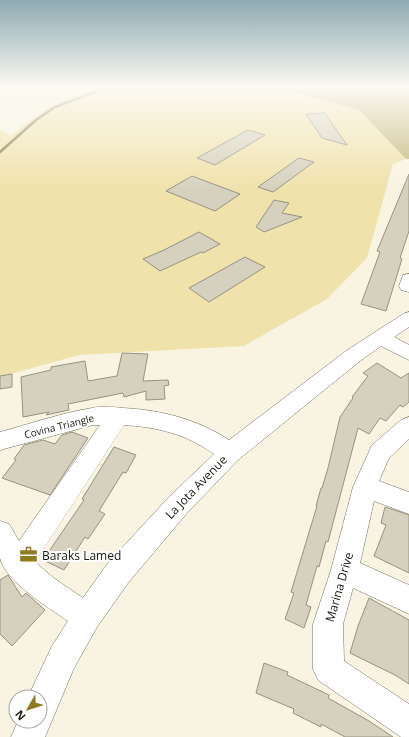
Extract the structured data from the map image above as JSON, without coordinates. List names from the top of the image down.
{
  "streets": {
    "street": ["Covina Triangle", "La Jota Avenue", "Marina Drive"]
  },
  "crossings": [
    ["Covina Triangle", "La Jota Avenue"]
  ],
  "places": {
    "office": ["Baraks Lamed"]
  },
  "north": "bottom left"
}
